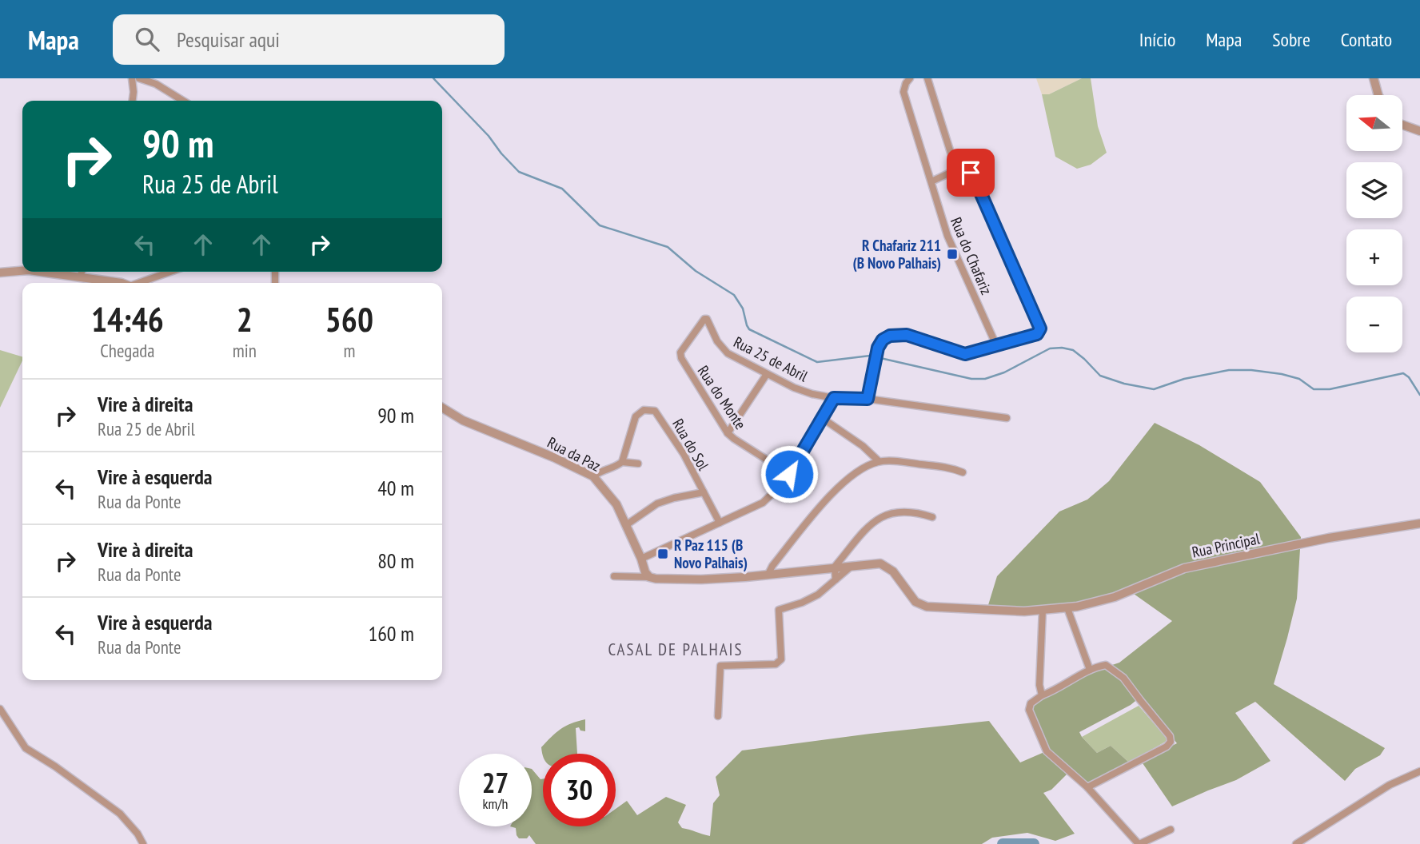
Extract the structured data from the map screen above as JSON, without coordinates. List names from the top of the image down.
{
  "streets": {
    "street": [
      "Rua do Chafariz",
      "Rua 25 de Abril",
      "Rua do Monte",
      "Rua do Sol",
      "Rua da Paz",
      "Rua Principal"
    ]
  },
  "crossings": [
    ["Rua 25 de Abril", "Rua do Monte"],
    ["Rua da Paz", "Rua Principal"]
  ],
  "districts": ["CASAL DE PALHAIS"],
  "places": {
    "transit": ["R Chafariz 211 (B Novo Palhais)", "R Paz 115 (B Novo Palhais)"]
  },
  "north": "left",
  "page": {
    "header": "Mapa",
    "search": "Pesquisar aqui",
    "nav": [
      "Início",
      "Mapa",
      "Sobre",
      "Contato"
    ],
    "map_buttons": ["+", "−"],
    "turn": ["90 m", "Rua 25 de Abril"],
    "eta": [
      "14:46",
      "Chegada",
      "2",
      "min",
      "560",
      "m"
    ],
    "list": [
      {
        "name": "Vire à direita",
        "note": "Rua 25 de Abril",
        "value": "90 m"
      },
      {
        "name": "Vire à esquerda",
        "note": "Rua da Ponte",
        "value": "40 m"
      },
      {
        "name": "Vire à direita",
        "note": "Rua da Ponte",
        "value": "80 m"
      },
      {
        "name": "Vire à esquerda",
        "note": "Rua da Ponte",
        "value": "160 m"
      }
    ],
    "speed": "27 km/h",
    "limit": "30"
  }
}
